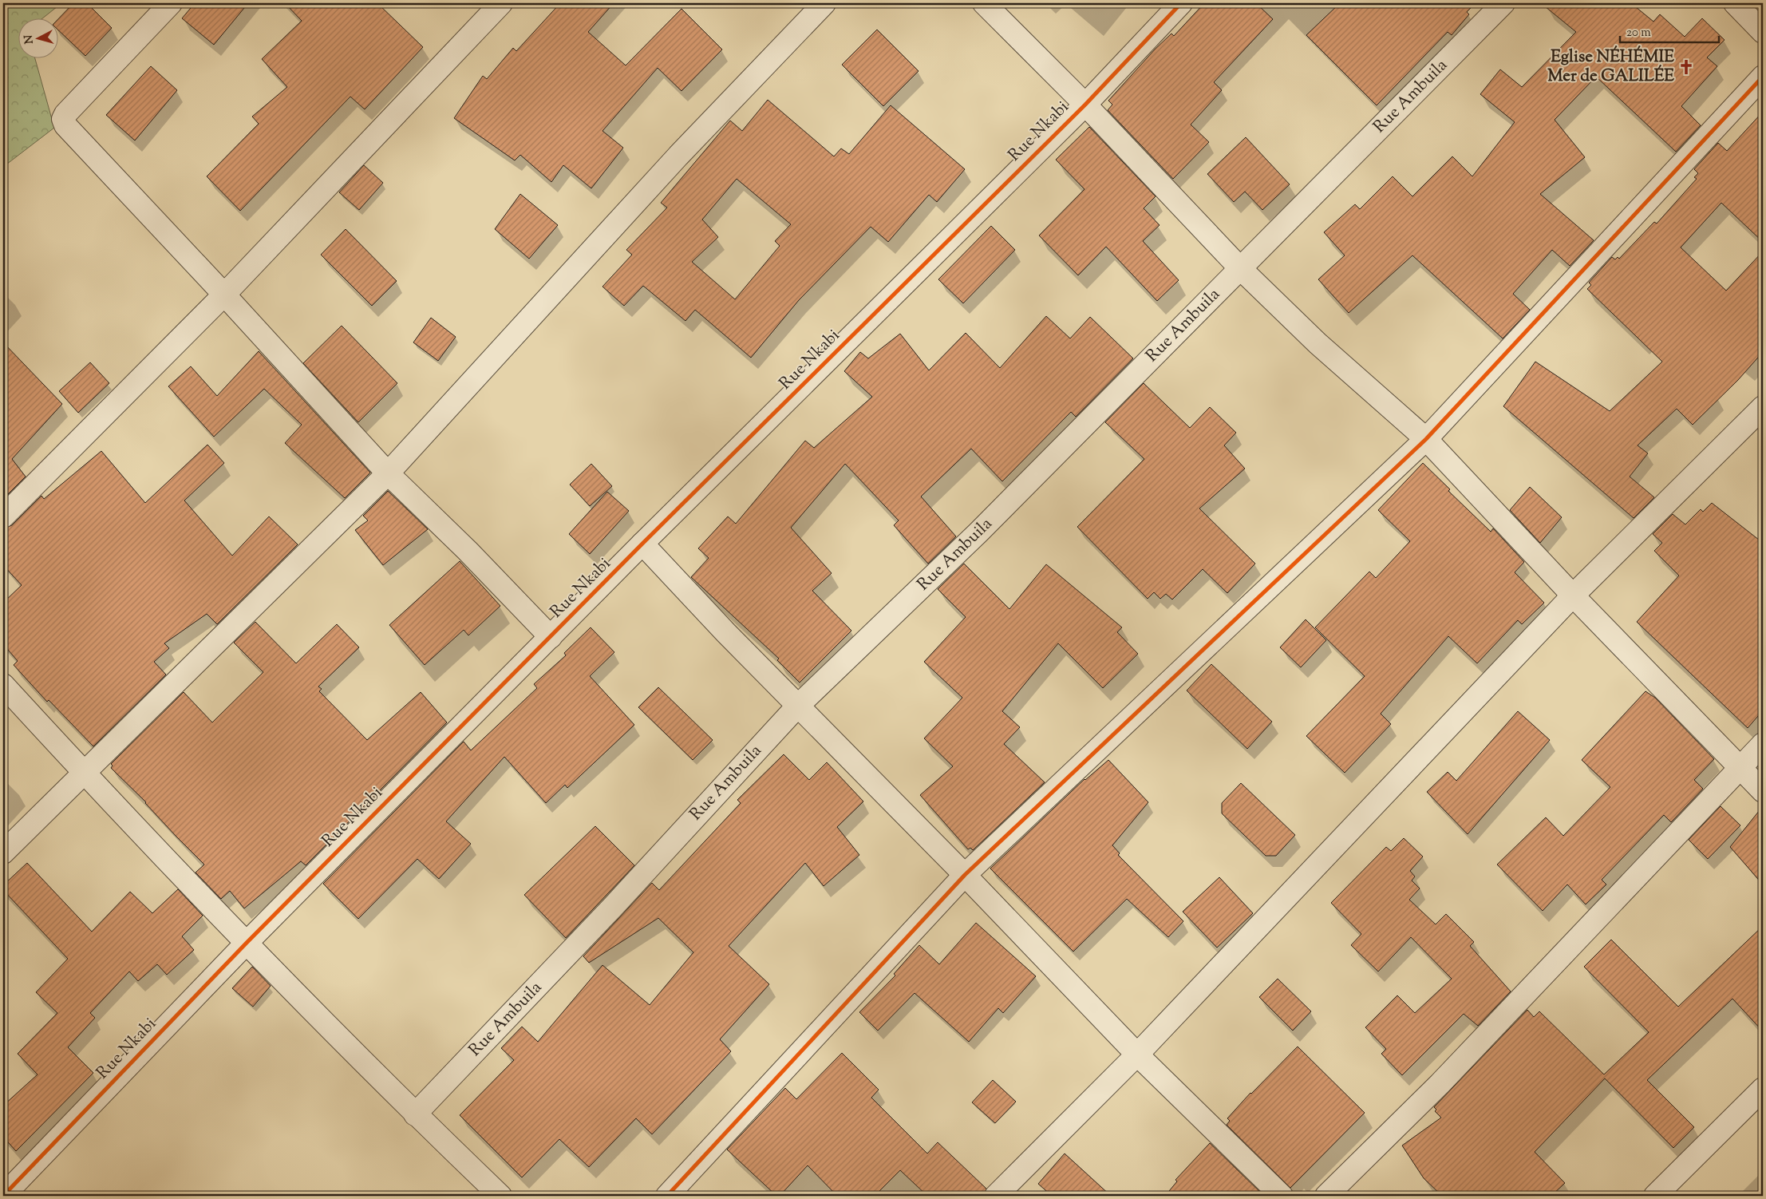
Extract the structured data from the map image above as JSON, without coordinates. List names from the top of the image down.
{
  "streets": {
    "street": ["Rue Ambuila", "Rue Nkabi"]
  },
  "places": {
    "church": ["Eglise NÉHÉMIE Mer de GALILÉE"]
  },
  "scale_bar": "20 m",
  "north": "left"
}
